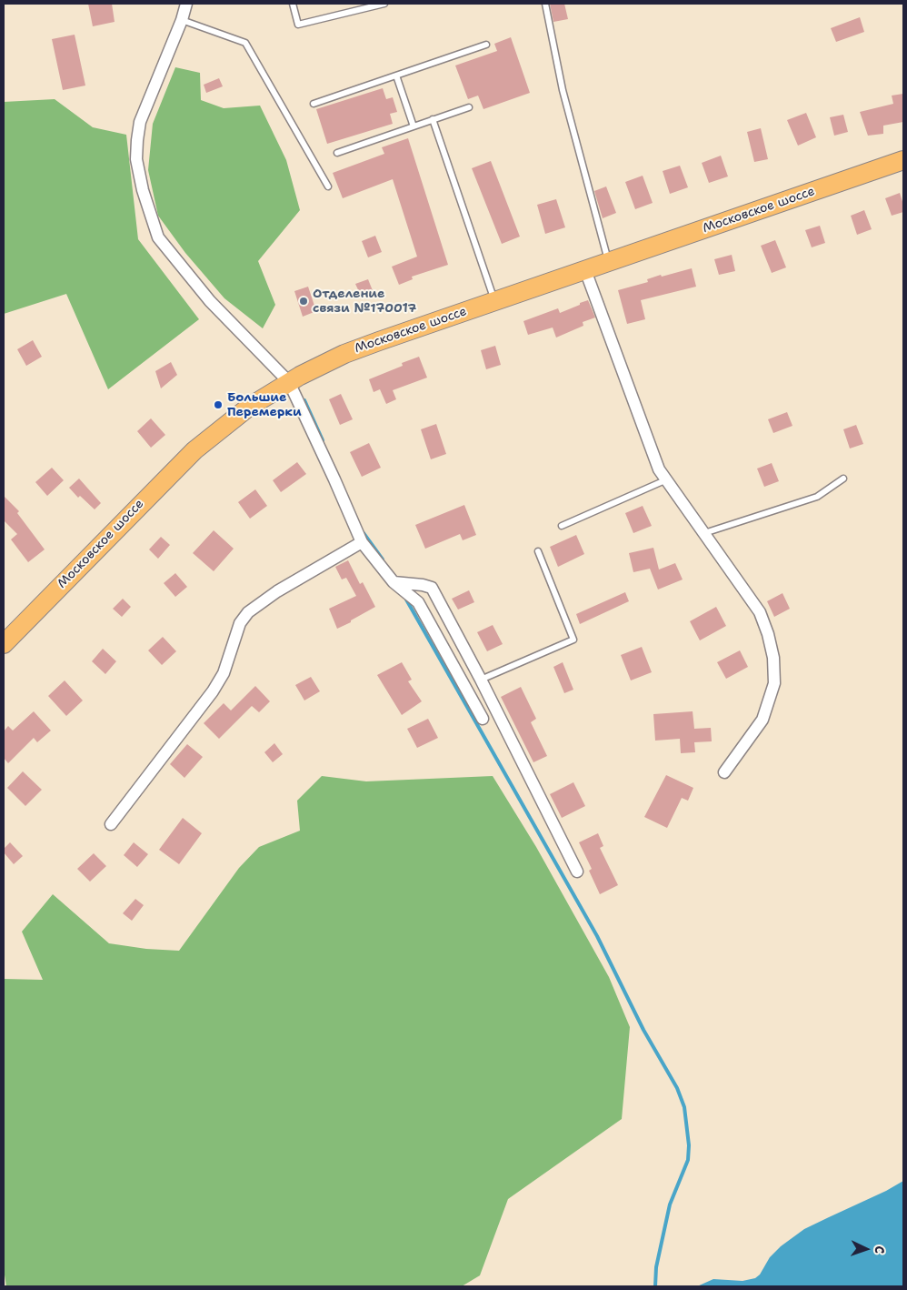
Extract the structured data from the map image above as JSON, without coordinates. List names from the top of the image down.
{
  "streets": {
    "main road": ["Московское шоссе"]
  },
  "places": ["Отделение связи №170017", "Большие Перемерки"],
  "north": "right"
}
